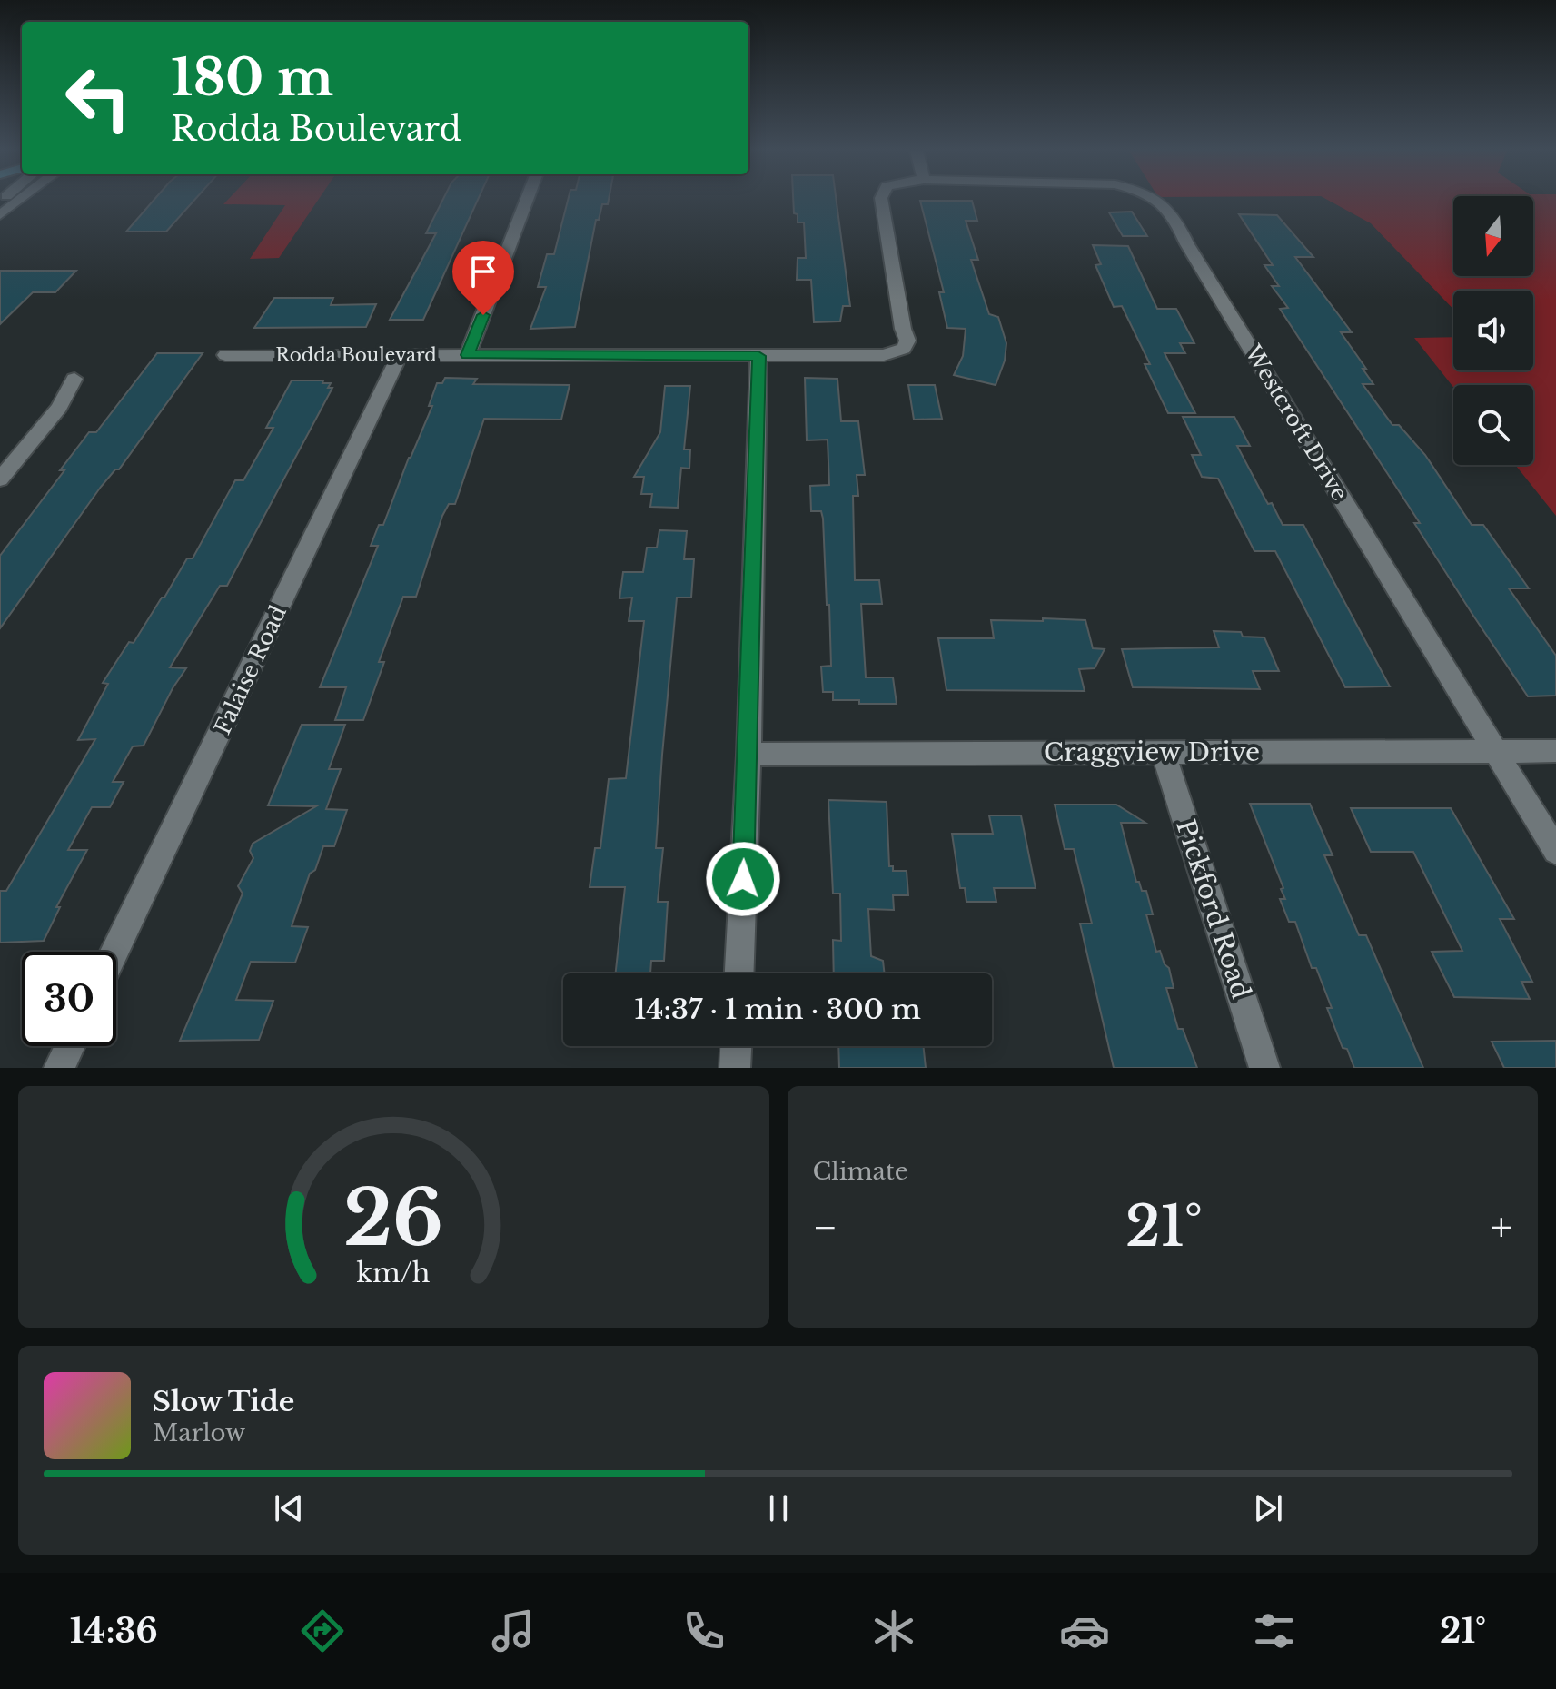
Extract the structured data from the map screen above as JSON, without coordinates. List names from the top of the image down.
{
  "streets": {
    "street": [
      "Rodda Boulevard",
      "Westcroft Drive",
      "Falaise Road",
      "Craggview Drive",
      "Pickford Road"
    ]
  },
  "crossings": [
    ["Rodda Boulevard", "Falaise Road"],
    ["Westcroft Drive", "Craggview Drive"],
    ["Craggview Drive", "Pickford Road"]
  ],
  "north": "bottom",
  "page": {
    "turn": ["180 m", "Rodda Boulevard"],
    "limit": "30",
    "trip": "14:37 · 1 min · 300 m",
    "tile": "Climate",
    "heat": ["−", "21°", "+"],
    "song": ["Slow Tide", "Marlow"],
    "tabs": ["14:36", "21°"],
    "gauge": ["26", "km/h"]
  }
}
